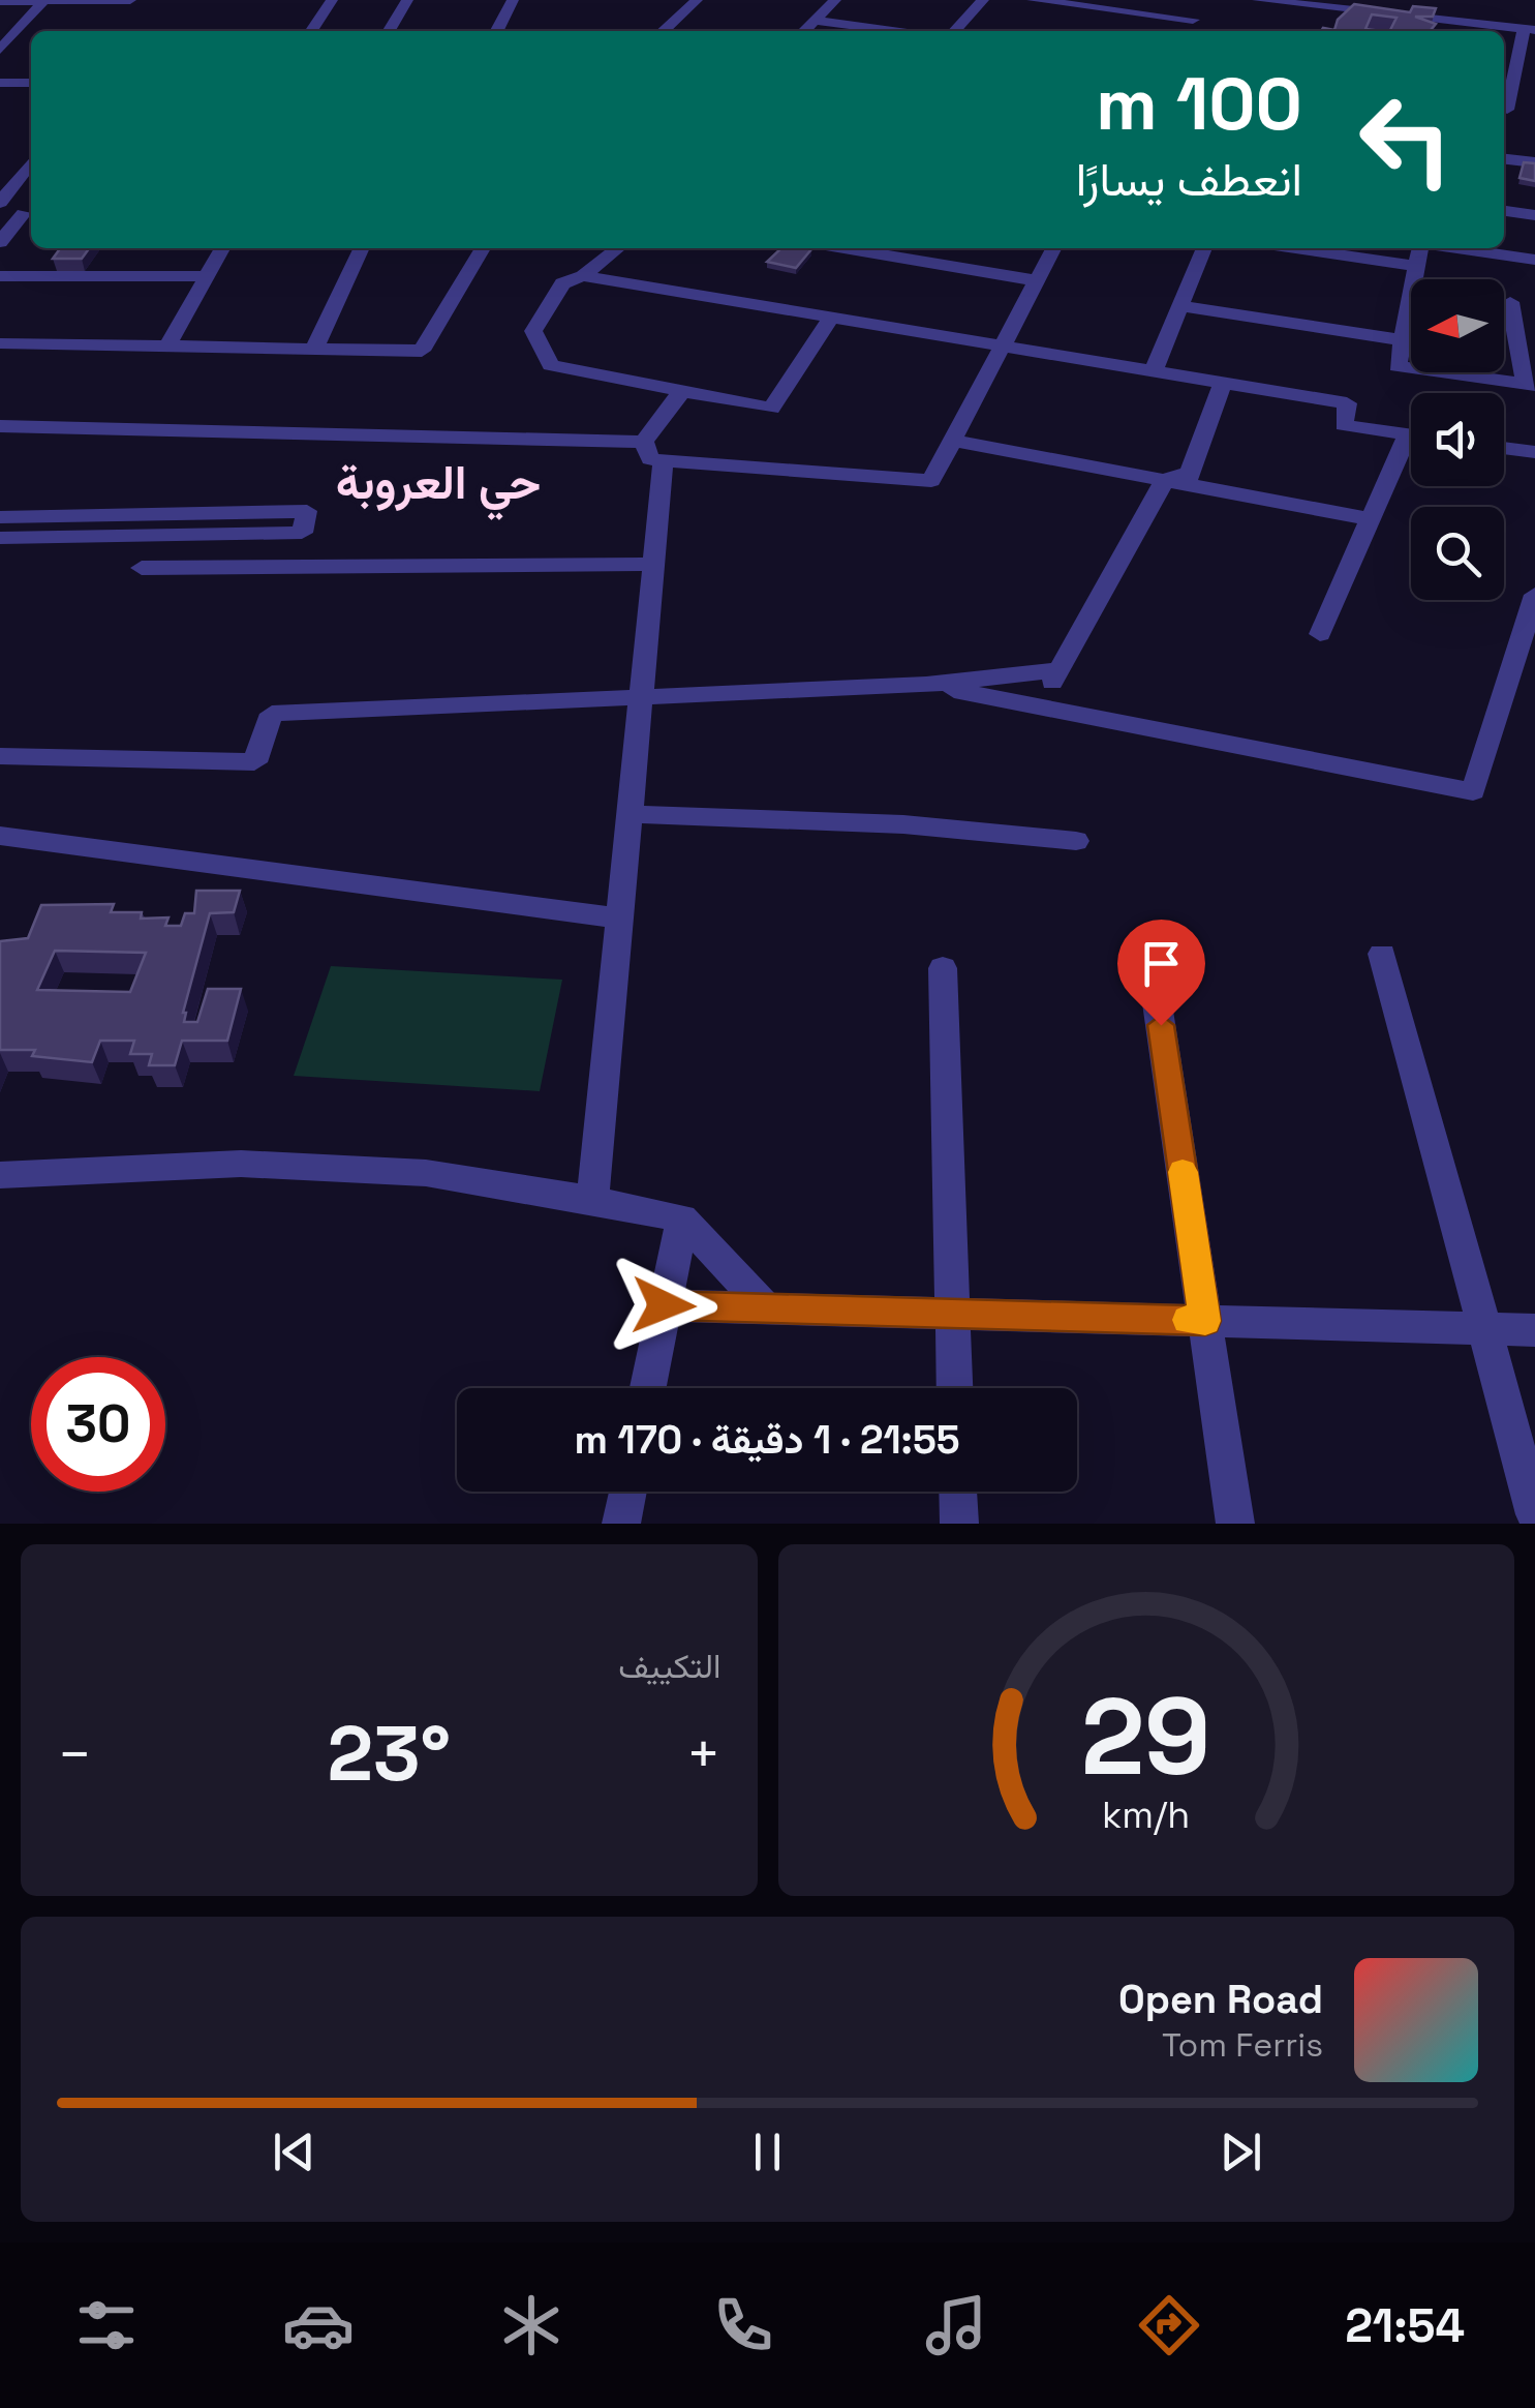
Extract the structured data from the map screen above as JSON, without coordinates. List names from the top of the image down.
{
  "districts": ["حي العروبة"],
  "north": "left",
  "page": {
    "turn": ["100 m", "انعطف يسارًا"],
    "limit": "30",
    "trip": "21:55 · 1 دقيقة · 170 m",
    "tile": "التكييف",
    "heat": ["−", "23°", "+"],
    "song": ["Open Road", "Tom Ferris"],
    "tabs": "21:54",
    "gauge": ["29", "km/h"]
  }
}
